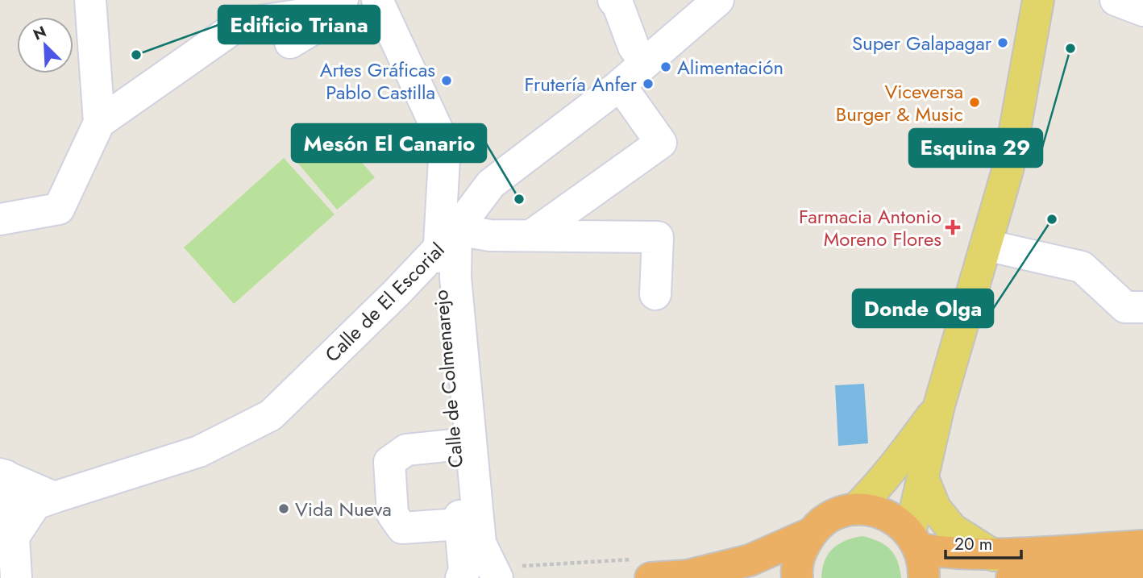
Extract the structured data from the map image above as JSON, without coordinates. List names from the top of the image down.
{
  "streets": {
    "street": ["Calle de El Escorial", "Calle de Colmenarejo"]
  },
  "crossings": [
    ["Calle de El Escorial", "Calle de Colmenarejo"]
  ],
  "places": {
    "other": [
      "Super Galapagar",
      "Esquina 29",
      "Edificio Triana",
      "Alimentación",
      "Artes Gráficas Pablo Castilla",
      "Frutería Anfer",
      "Viceversa Burger & Music",
      "Mesón El Canario",
      "Donde Olga",
      "Vida Nueva"
    ],
    "health": ["Farmacia Antonio Moreno Flores"]
  },
  "scale_bar": "20 m",
  "north": "top left"
}
